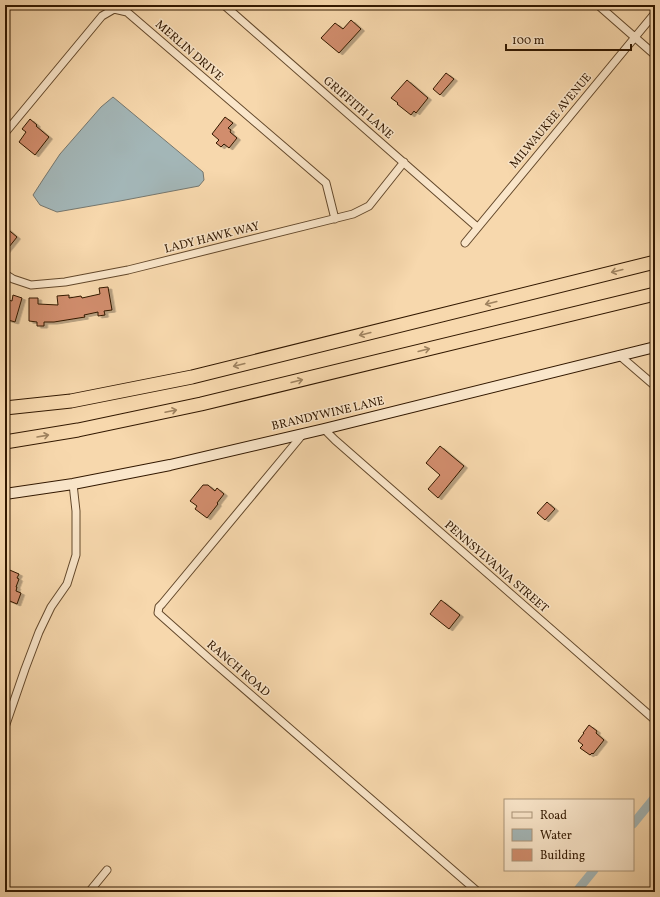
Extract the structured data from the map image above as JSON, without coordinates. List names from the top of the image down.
{
  "streets": {
    "street": [
      "MERLIN DRIVE",
      "GRIFFITH LANE",
      "MILWAUKEE AVENUE",
      "LADY HAWK WAY",
      "BRANDYWINE LANE",
      "PENNSYLVANIA STREET",
      "RANCH ROAD"
    ]
  },
  "crossings": [
    ["MERLIN DRIVE", "LADY HAWK WAY"],
    ["GRIFFITH LANE", "MILWAUKEE AVENUE"],
    ["GRIFFITH LANE", "LADY HAWK WAY"],
    ["BRANDYWINE LANE", "PENNSYLVANIA STREET"],
    ["BRANDYWINE LANE", "RANCH ROAD"]
  ],
  "legend": ["Road", "Water", "Building"],
  "scale_bar": "100 m"
}
